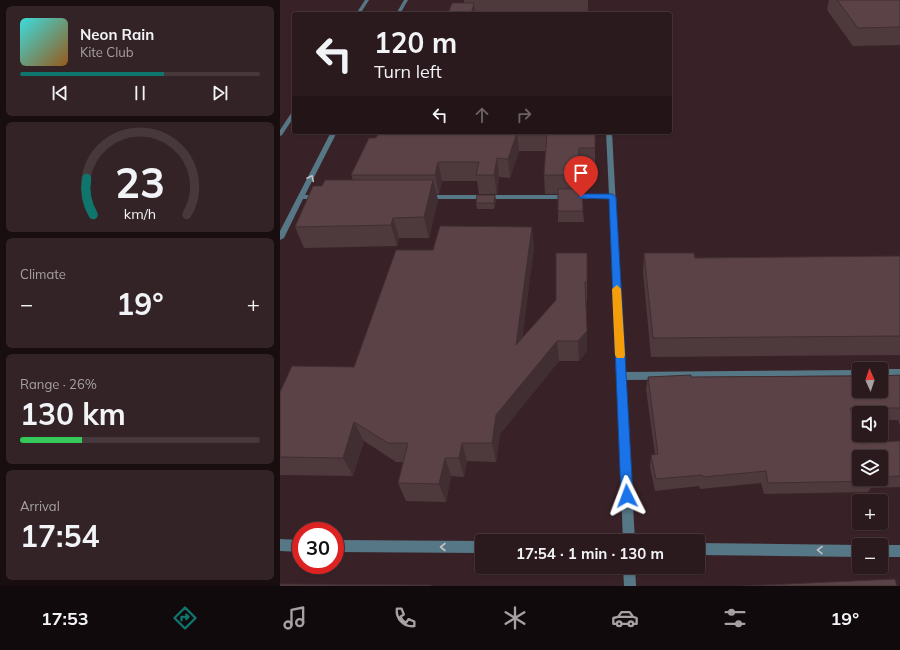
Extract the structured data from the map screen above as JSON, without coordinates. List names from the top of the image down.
{
  "north": "top",
  "page": {
    "turn": ["120 m", "Turn left"],
    "song": ["Neon Rain", "Kite Club"],
    "tile": [
      "Climate",
      ["Range · 26%", "130 km"],
      ["Arrival", "17:54"]
    ],
    "heat": ["−", "19°", "+"],
    "map_buttons": ["+", "−"],
    "limit": "30",
    "trip": "17:54 · 1 min · 130 m",
    "tabs": ["17:53", "19°"],
    "gauge": ["23", "km/h"]
  }
}
